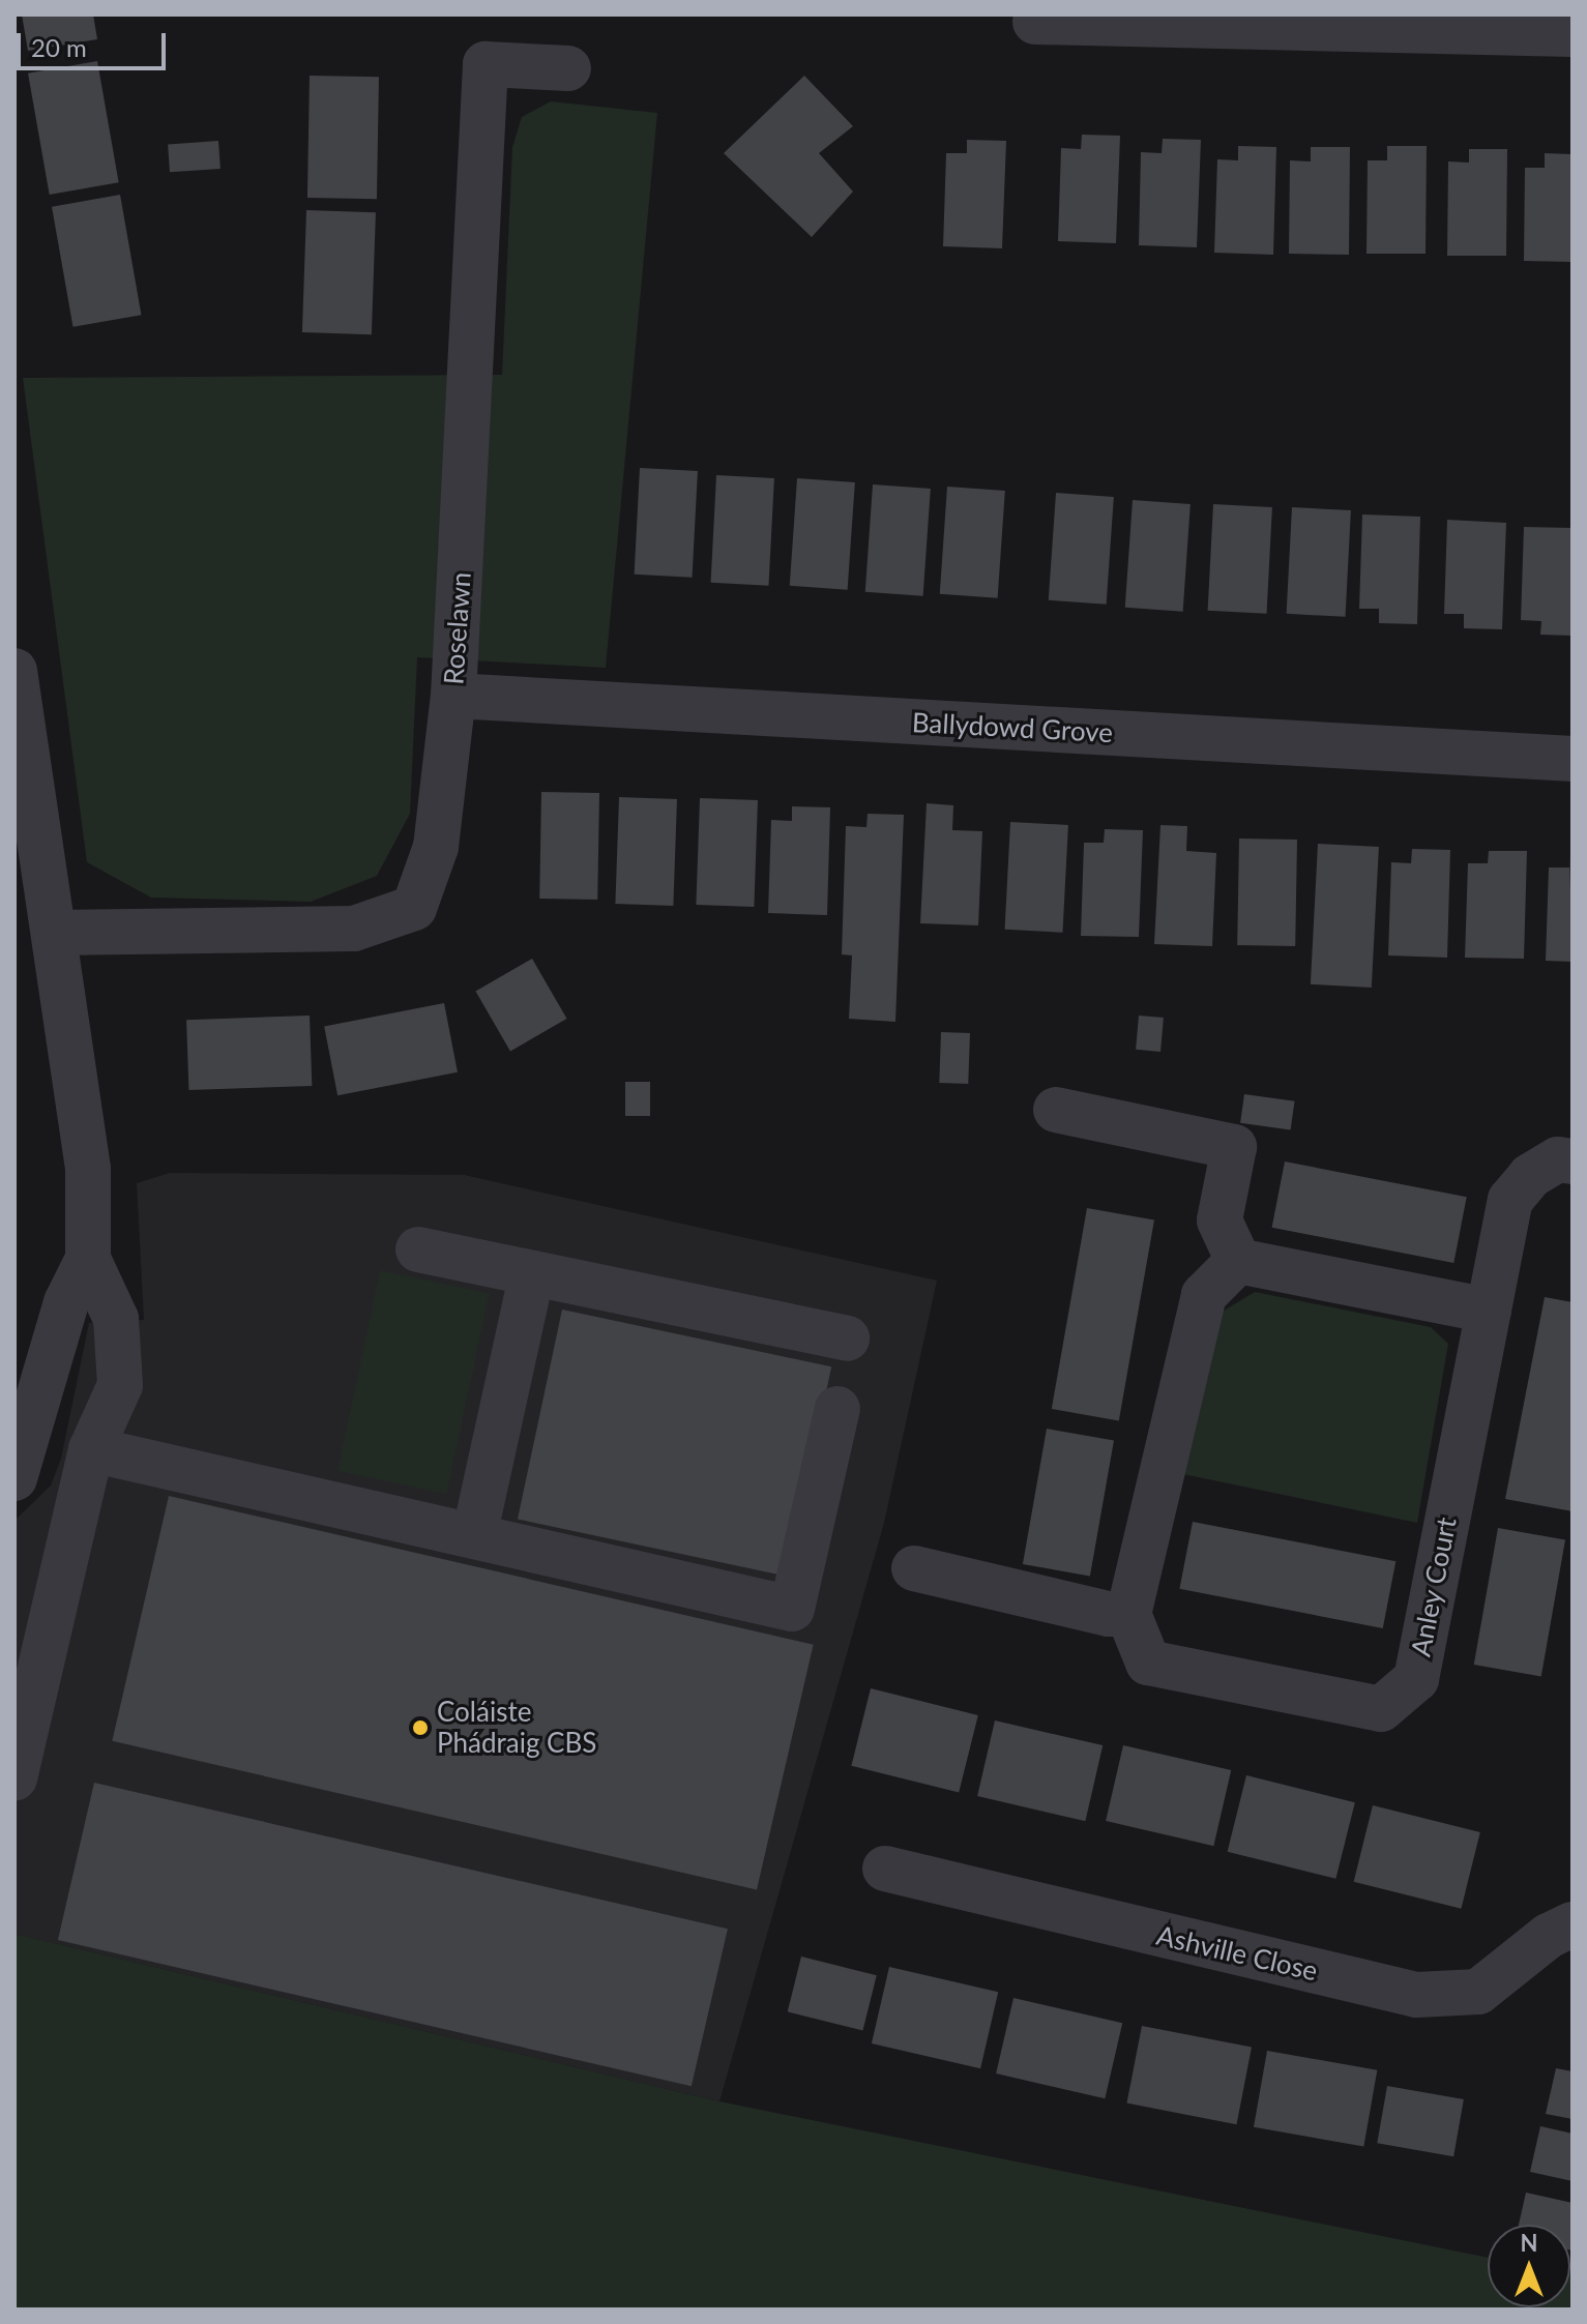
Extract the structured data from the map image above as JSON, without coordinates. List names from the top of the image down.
{
  "streets": {
    "street": [
      "Roselawn",
      "Ballydowd Grove",
      "Anley Court",
      "Ashville Close"
    ]
  },
  "crossings": [
    ["Roselawn", "Ballydowd Grove"]
  ],
  "places": ["Coláiste Phádraig CBS"],
  "scale_bar": "20 m",
  "north": "top"
}
